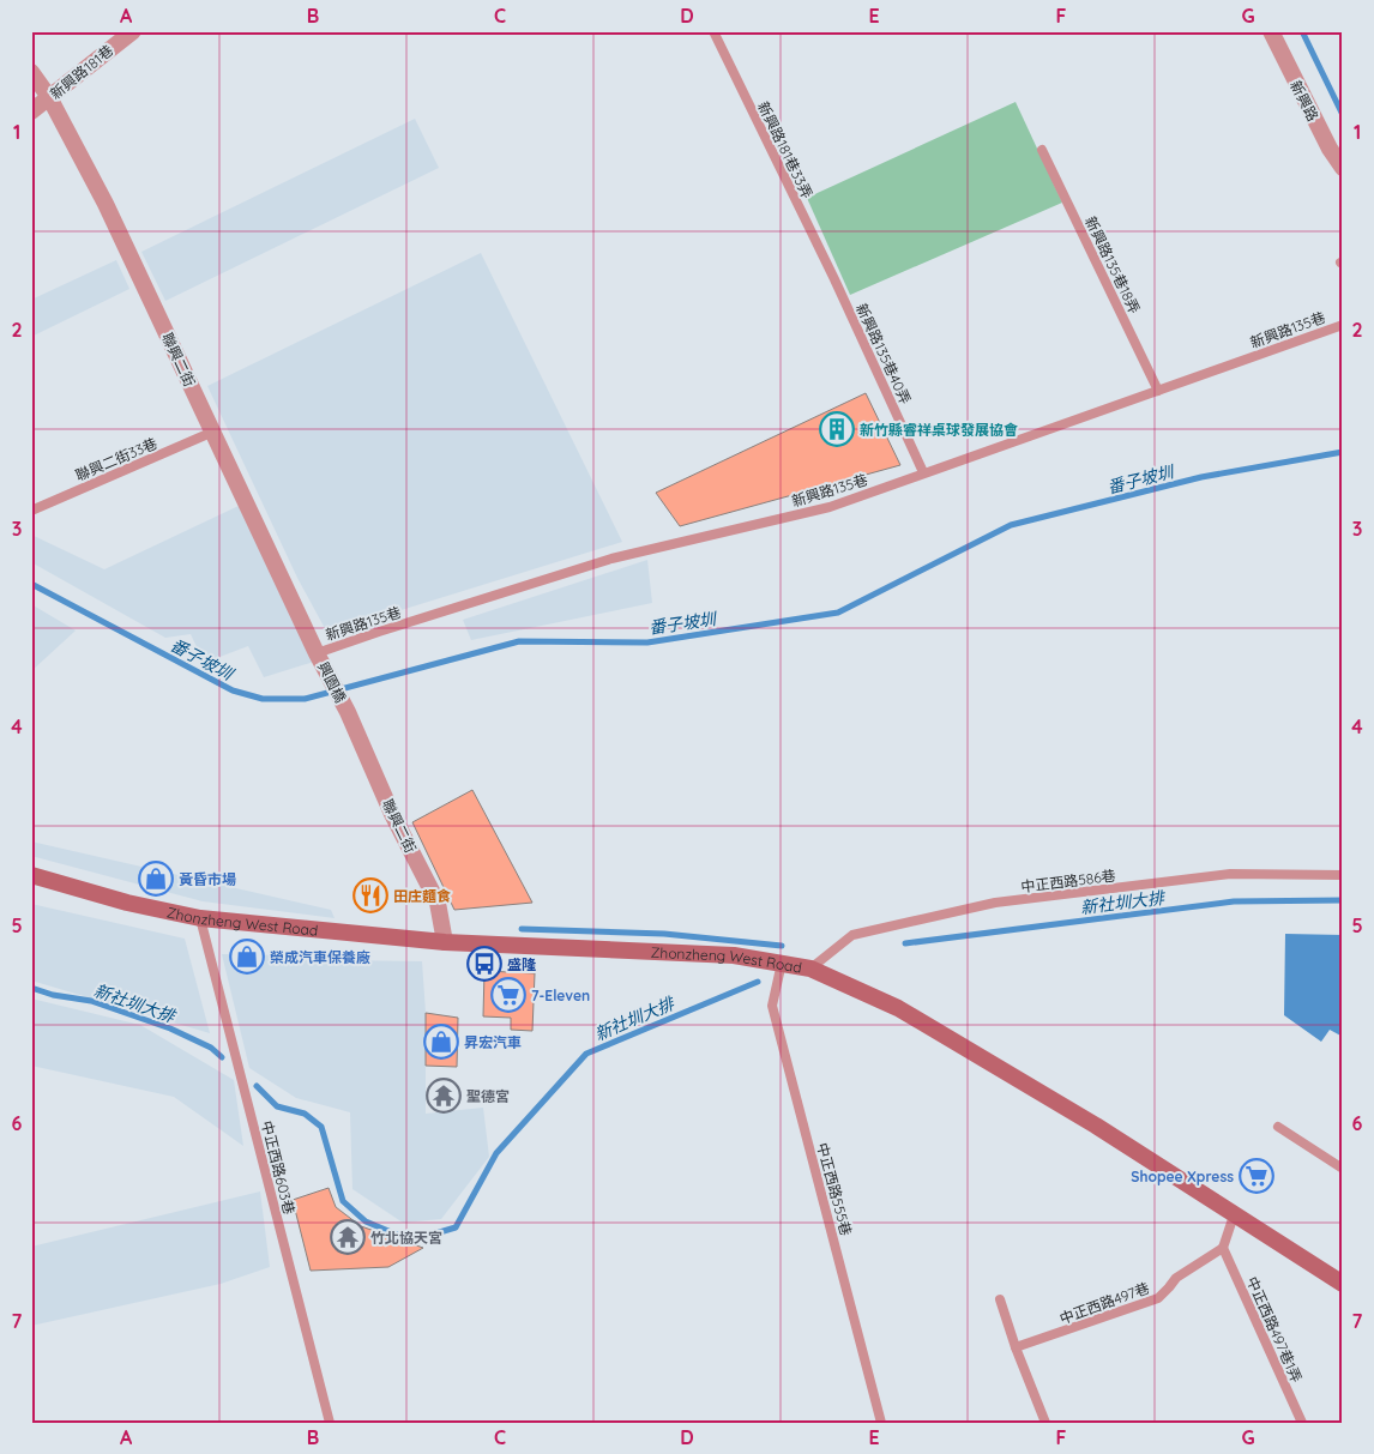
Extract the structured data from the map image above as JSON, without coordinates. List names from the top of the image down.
{
  "streets": {
    "main road": ["Zhonzheng West Road"],
    "street": [
      "新興路181巷",
      "新興路",
      "聯興二街",
      "興園橋"
    ],
    "lane": [
      "新興路181巷33弄",
      "新興路135巷18弄",
      "新興路135巷",
      "新興路135巷40弄",
      "聯興二街33巷",
      "中正西路586巷",
      "中正西路603巷",
      "中正西路555巷",
      "中正西路497巷",
      "中正西路497巷1弄"
    ]
  },
  "crossings": [
    ["新興路181巷", "聯興二街"],
    ["新興路181巷33弄", "新興路135巷40弄"],
    ["新興路135巷18弄", "新興路135巷"],
    ["新興路135巷", "新興路135巷40弄"],
    ["新興路135巷", "聯興二街"],
    ["新興路135巷", "興園橋"],
    ["聯興二街", "聯興二街33巷"],
    ["聯興二街", "興園橋"],
    ["聯興二街", "Zhonzheng West Road"],
    ["中正西路586巷", "Zhonzheng West Road"],
    ["Zhonzheng West Road", "中正西路603巷"],
    ["Zhonzheng West Road", "中正西路555巷"],
    ["中正西路497巷", "中正西路497巷1弄"]
  ],
  "water": ["番子坡圳", "新社圳大排"],
  "places": {
    "building": ["新竹縣睿祥桌球發展協會"],
    "shop": ["黃昏市場", "榮成汽車保養廠", "昇宏汽車"],
    "restaurant": ["田庄麵食"],
    "bus stop": ["盛隆"],
    "supermarket": ["7-Eleven", "Shopee Xpress"],
    "temple": ["聖德宮", "竹北協天宮"]
  },
  "grid": {
    "columns": [
      "A",
      "B",
      "C",
      "D",
      "E",
      "F",
      "G"
    ],
    "rows": [
      "1",
      "2",
      "3",
      "4",
      "5",
      "6",
      "7"
    ]
  }
}
